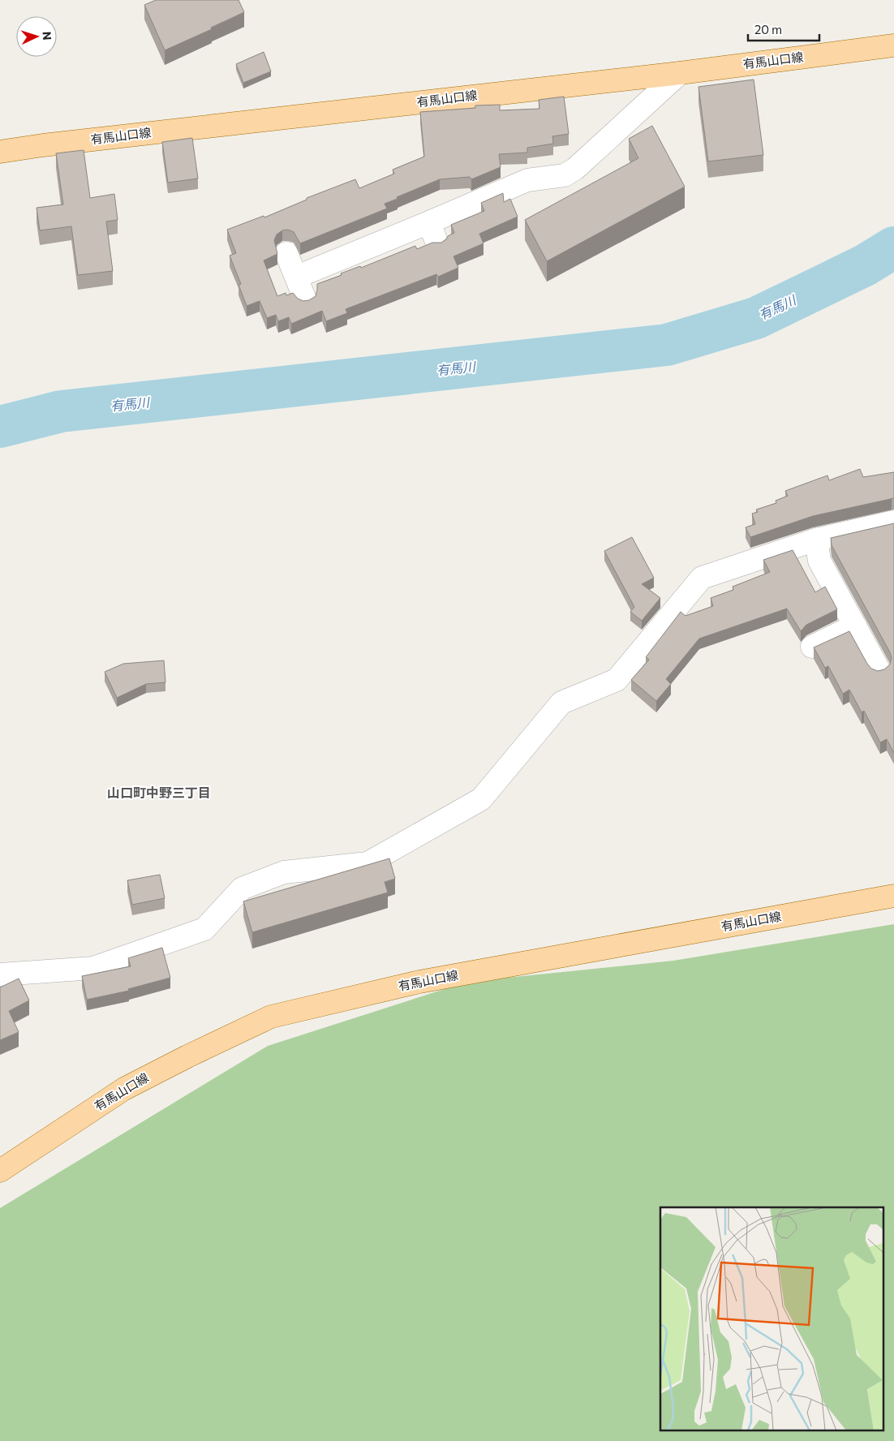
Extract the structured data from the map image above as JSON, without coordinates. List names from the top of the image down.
{
  "streets": {
    "main road": ["有馬山口線"]
  },
  "districts": ["山口町中野三丁目"],
  "water": ["有馬川"],
  "scale_bar": "20 m",
  "north": "right"
}
